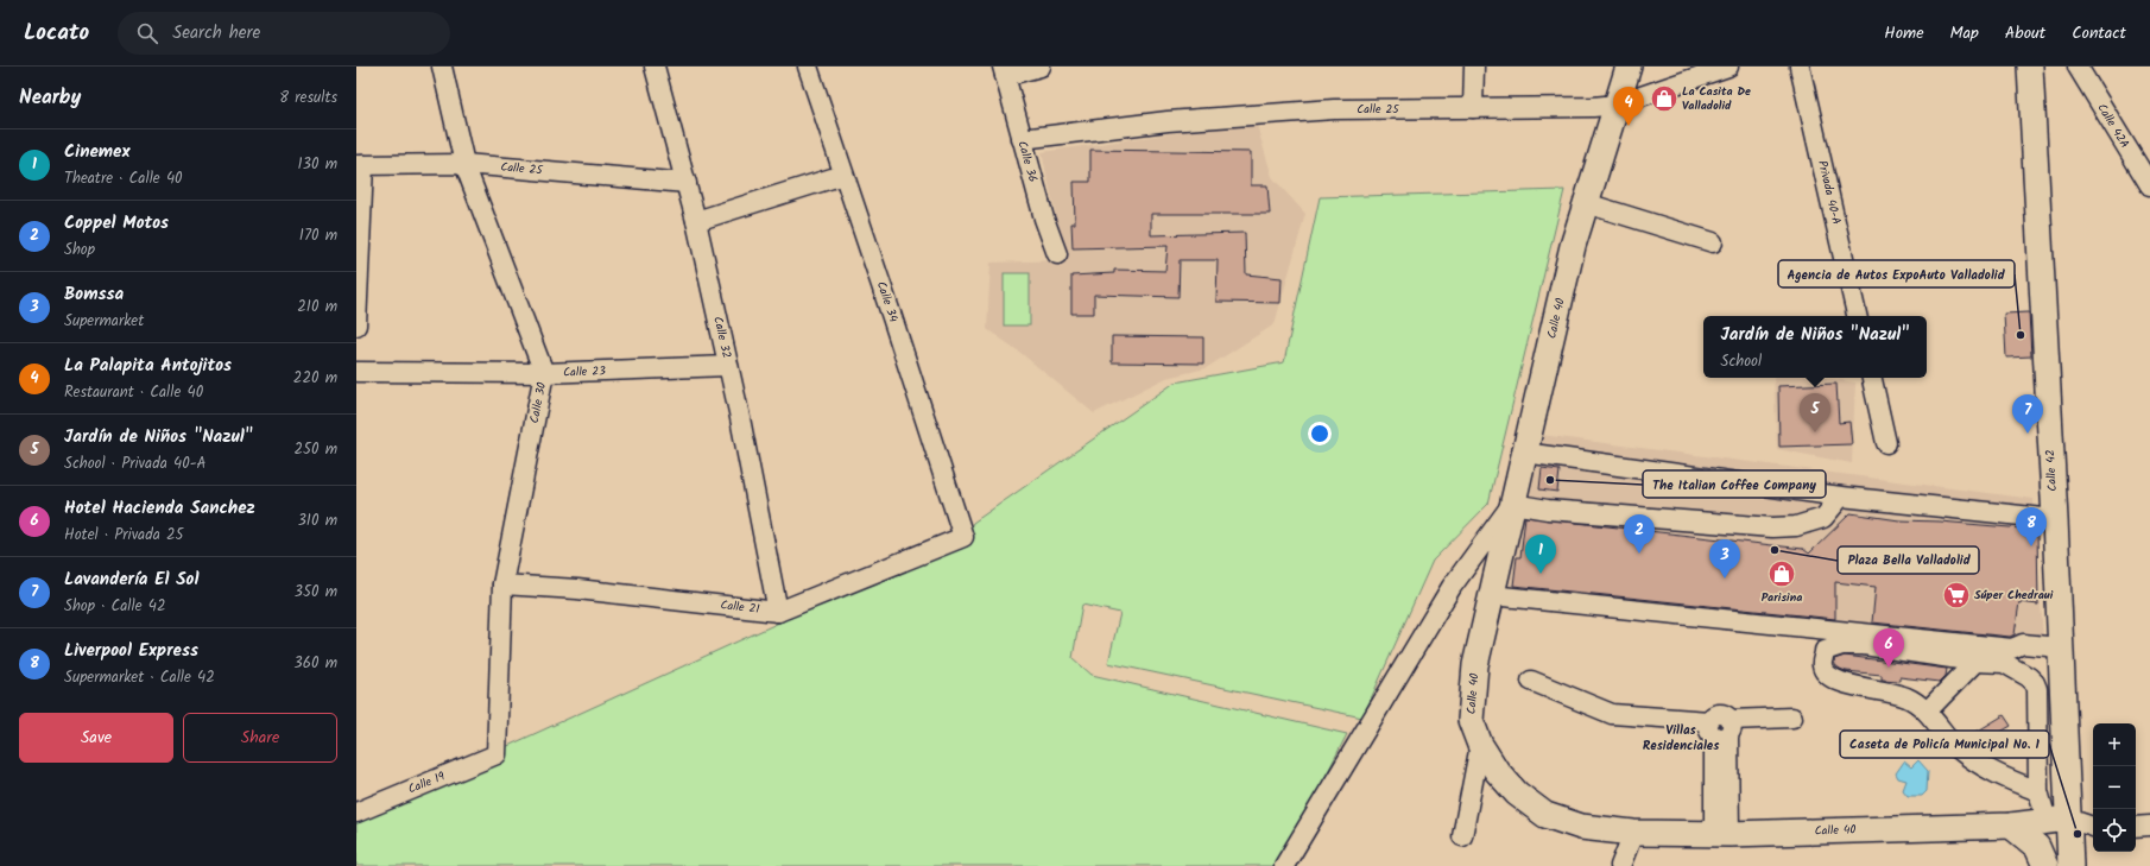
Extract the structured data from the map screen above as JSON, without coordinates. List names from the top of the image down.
{
  "streets": {
    "main road": ["Calle 40", "Calle 42"],
    "street": [
      "Calle 25",
      "Calle 42A",
      "Calle 36",
      "Privada 40-A",
      "Calle 34",
      "Calle 32",
      "Calle 23",
      "Calle 30",
      "Calle 21",
      "Calle 19"
    ]
  },
  "crossings": [
    ["Calle 25", "Calle 36"],
    ["Calle 25", "Calle 40"],
    ["Calle 25", "Calle 32"],
    ["Calle 25", "Calle 30"],
    ["Calle 34", "Calle 21"],
    ["Calle 40", "Calle 42"],
    ["Calle 32", "Calle 23"],
    ["Calle 32", "Calle 21"],
    ["Calle 23", "Calle 30"],
    ["Calle 30", "Calle 21"],
    ["Calle 30", "Calle 19"]
  ],
  "districts": ["Villas Residenciales"],
  "places": {
    "shop": ["La Casita De Valladolid", "Parisina"],
    "other": [
      "Agencia de Autos ExpoAuto Valladolid",
      "The Italian Coffee Company",
      "Plaza Bella Valladolid",
      "Caseta de Policía Municipal No. 1"
    ],
    "supermarket": ["Súper Chedraui"]
  },
  "page": {
    "header": "Locato",
    "search": "Search here",
    "nav": [
      "Home",
      "Map",
      "About",
      "Contact"
    ],
    "heading": ["Nearby", "8 results"],
    "pins": [
      "4",
      "5",
      "7",
      "8",
      "2",
      "1",
      "3",
      "6"
    ],
    "list": [
      {
        "mark": "1",
        "name": "Cinemex",
        "note": "Theatre · Calle 40",
        "value": "130 m"
      },
      {
        "mark": "2",
        "name": "Coppel Motos",
        "note": "Shop",
        "value": "170 m"
      },
      {
        "mark": "3",
        "name": "Bomssa",
        "note": "Supermarket",
        "value": "210 m"
      },
      {
        "mark": "4",
        "name": "La Palapita Antojitos",
        "note": "Restaurant · Calle 40",
        "value": "220 m"
      },
      {
        "mark": "5",
        "name": "Jardín de Niños \"Nazul\"",
        "note": "School · Privada 40-A",
        "value": "250 m"
      },
      {
        "mark": "6",
        "name": "Hotel Hacienda Sanchez",
        "note": "Hotel · Privada 25",
        "value": "310 m"
      },
      {
        "mark": "7",
        "name": "Lavandería El Sol",
        "note": "Shop · Calle 42",
        "value": "350 m"
      },
      {
        "mark": "8",
        "name": "Liverpool Express",
        "note": "Supermarket · Calle 42",
        "value": "360 m"
      }
    ],
    "popup": ["Jardín de Niños \"Nazul\"", "School"],
    "buttons": ["Save", "Share"],
    "map_buttons": ["+", "−"]
  }
}
